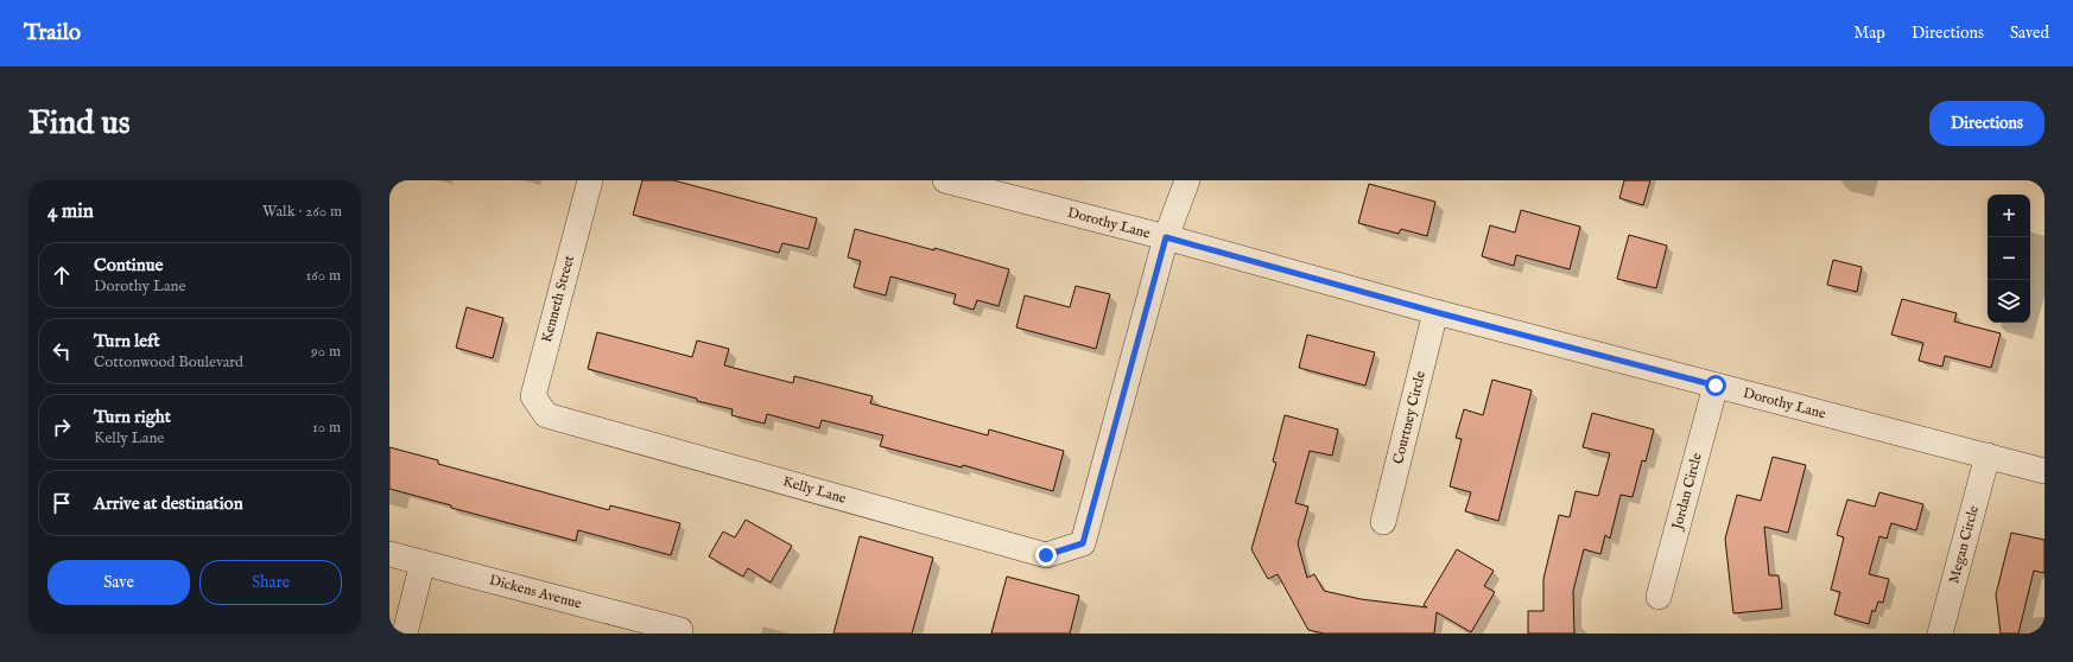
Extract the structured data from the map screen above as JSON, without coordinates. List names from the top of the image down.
{
  "streets": {
    "street": [
      "Dorothy Lane",
      "Kenneth Street",
      "Courtney Circle",
      "Kelly Lane",
      "Jordan Circle",
      "Megan Circle",
      "Dickens Avenue"
    ]
  },
  "crossings": [
    ["Dorothy Lane", "Courtney Circle"],
    ["Dorothy Lane", "Kelly Lane"],
    ["Dorothy Lane", "Jordan Circle"],
    ["Dorothy Lane", "Megan Circle"],
    ["Kenneth Street", "Kelly Lane"]
  ],
  "page": {
    "header": "Trailo",
    "nav": ["Map", "Directions", "Saved"],
    "buttons": [
      "Directions",
      ["Save", "Share"]
    ],
    "title": "Find us",
    "heading": ["4 min", "Walk · 260 m"],
    "map_buttons": ["+", "−"],
    "list": [
      ["Continue", "Dorothy Lane", "160 m"],
      ["Turn left", "Cottonwood Boulevard", "90 m"],
      ["Turn right", "Kelly Lane", "10 m"],
      "Arrive at destination"
    ]
  }
}
